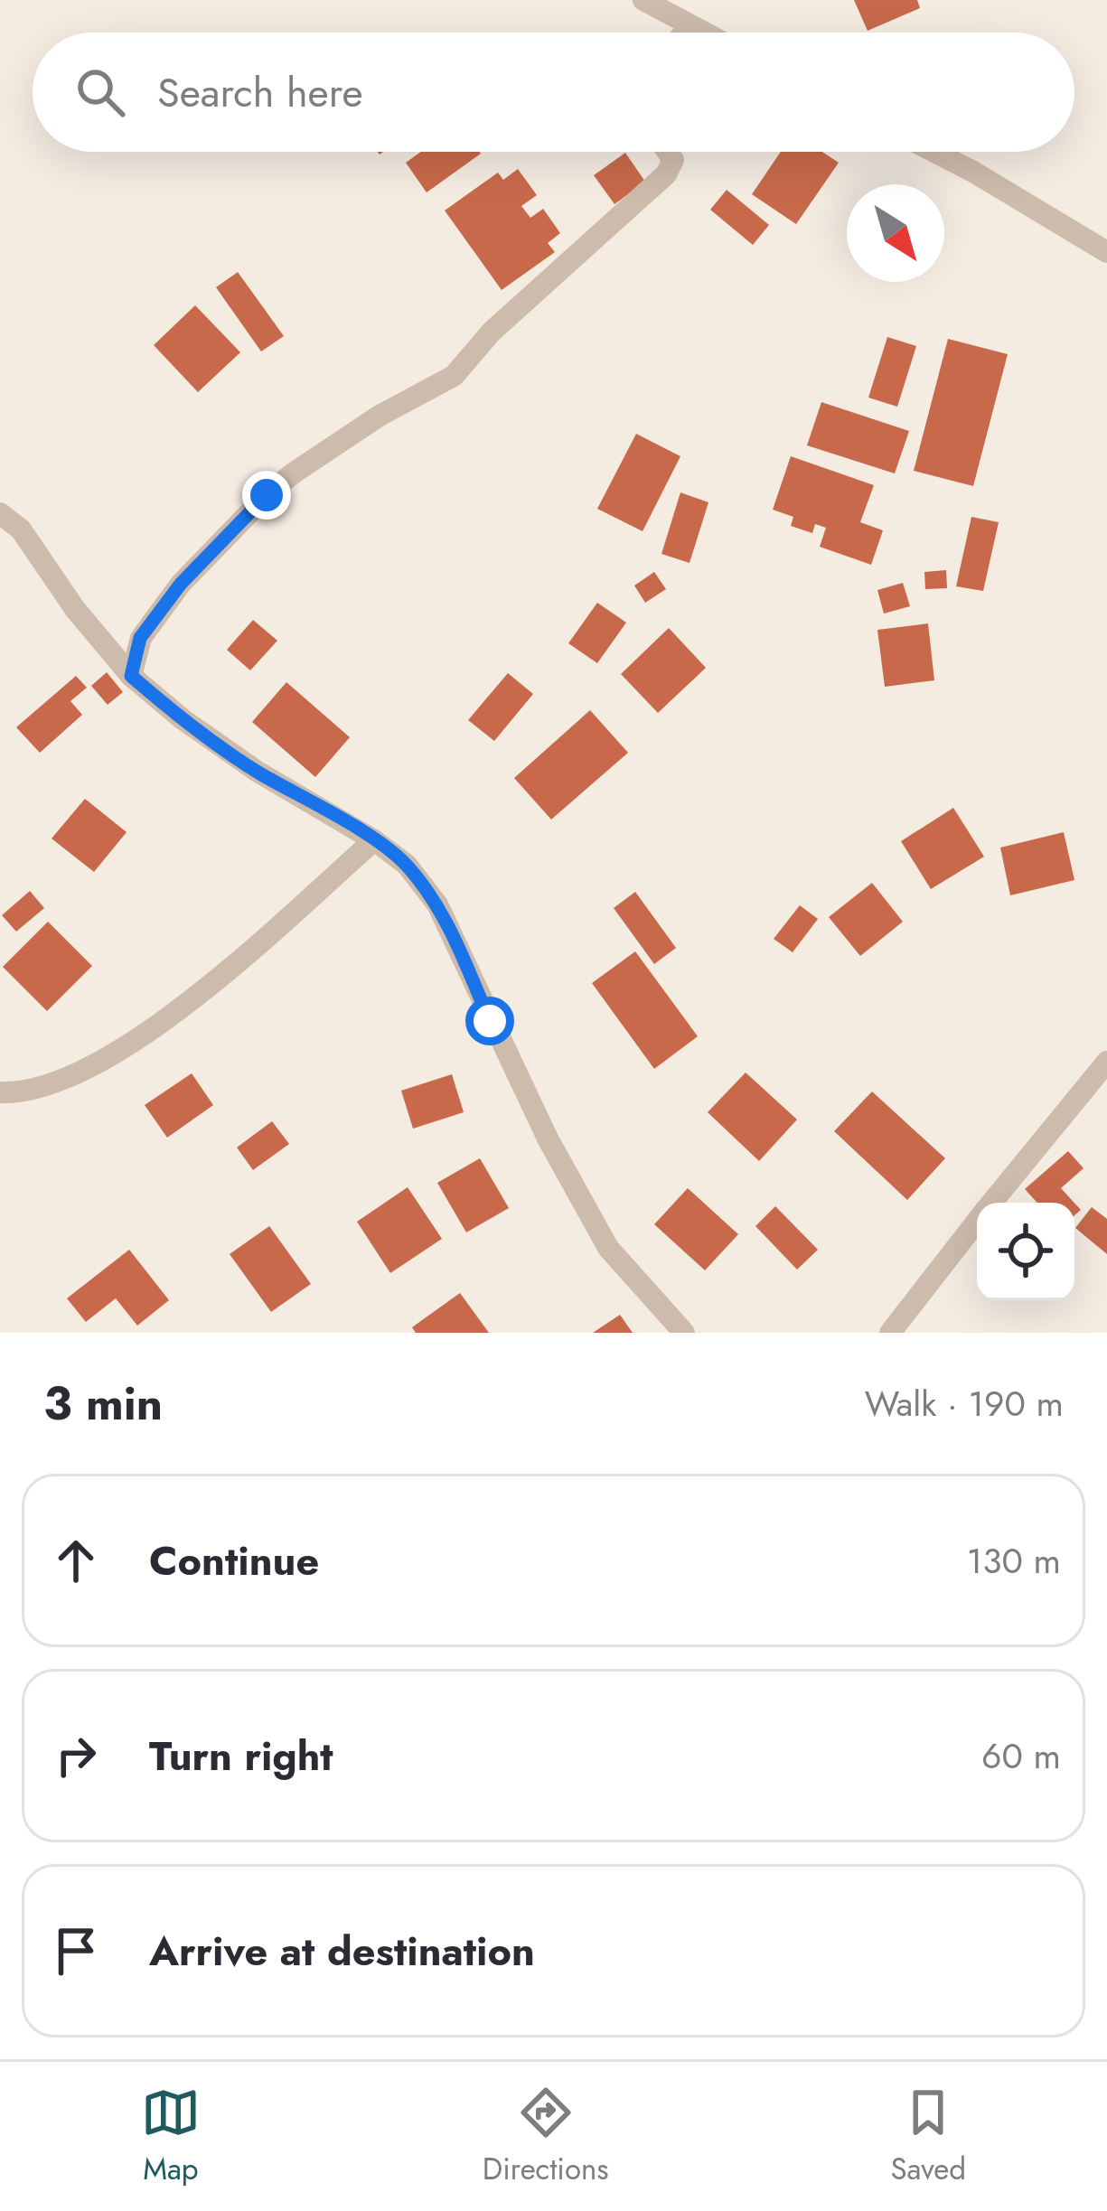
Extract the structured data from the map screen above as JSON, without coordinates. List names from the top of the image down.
{
  "north": "bottom right",
  "page": {
    "search": "Search here",
    "heading": ["3 min", "Walk · 190 m"],
    "list": [
      ["Continue", "130 m"],
      ["Turn right", "60 m"],
      "Arrive at destination"
    ],
    "nav": ["Map", "Directions", "Saved"]
  }
}
